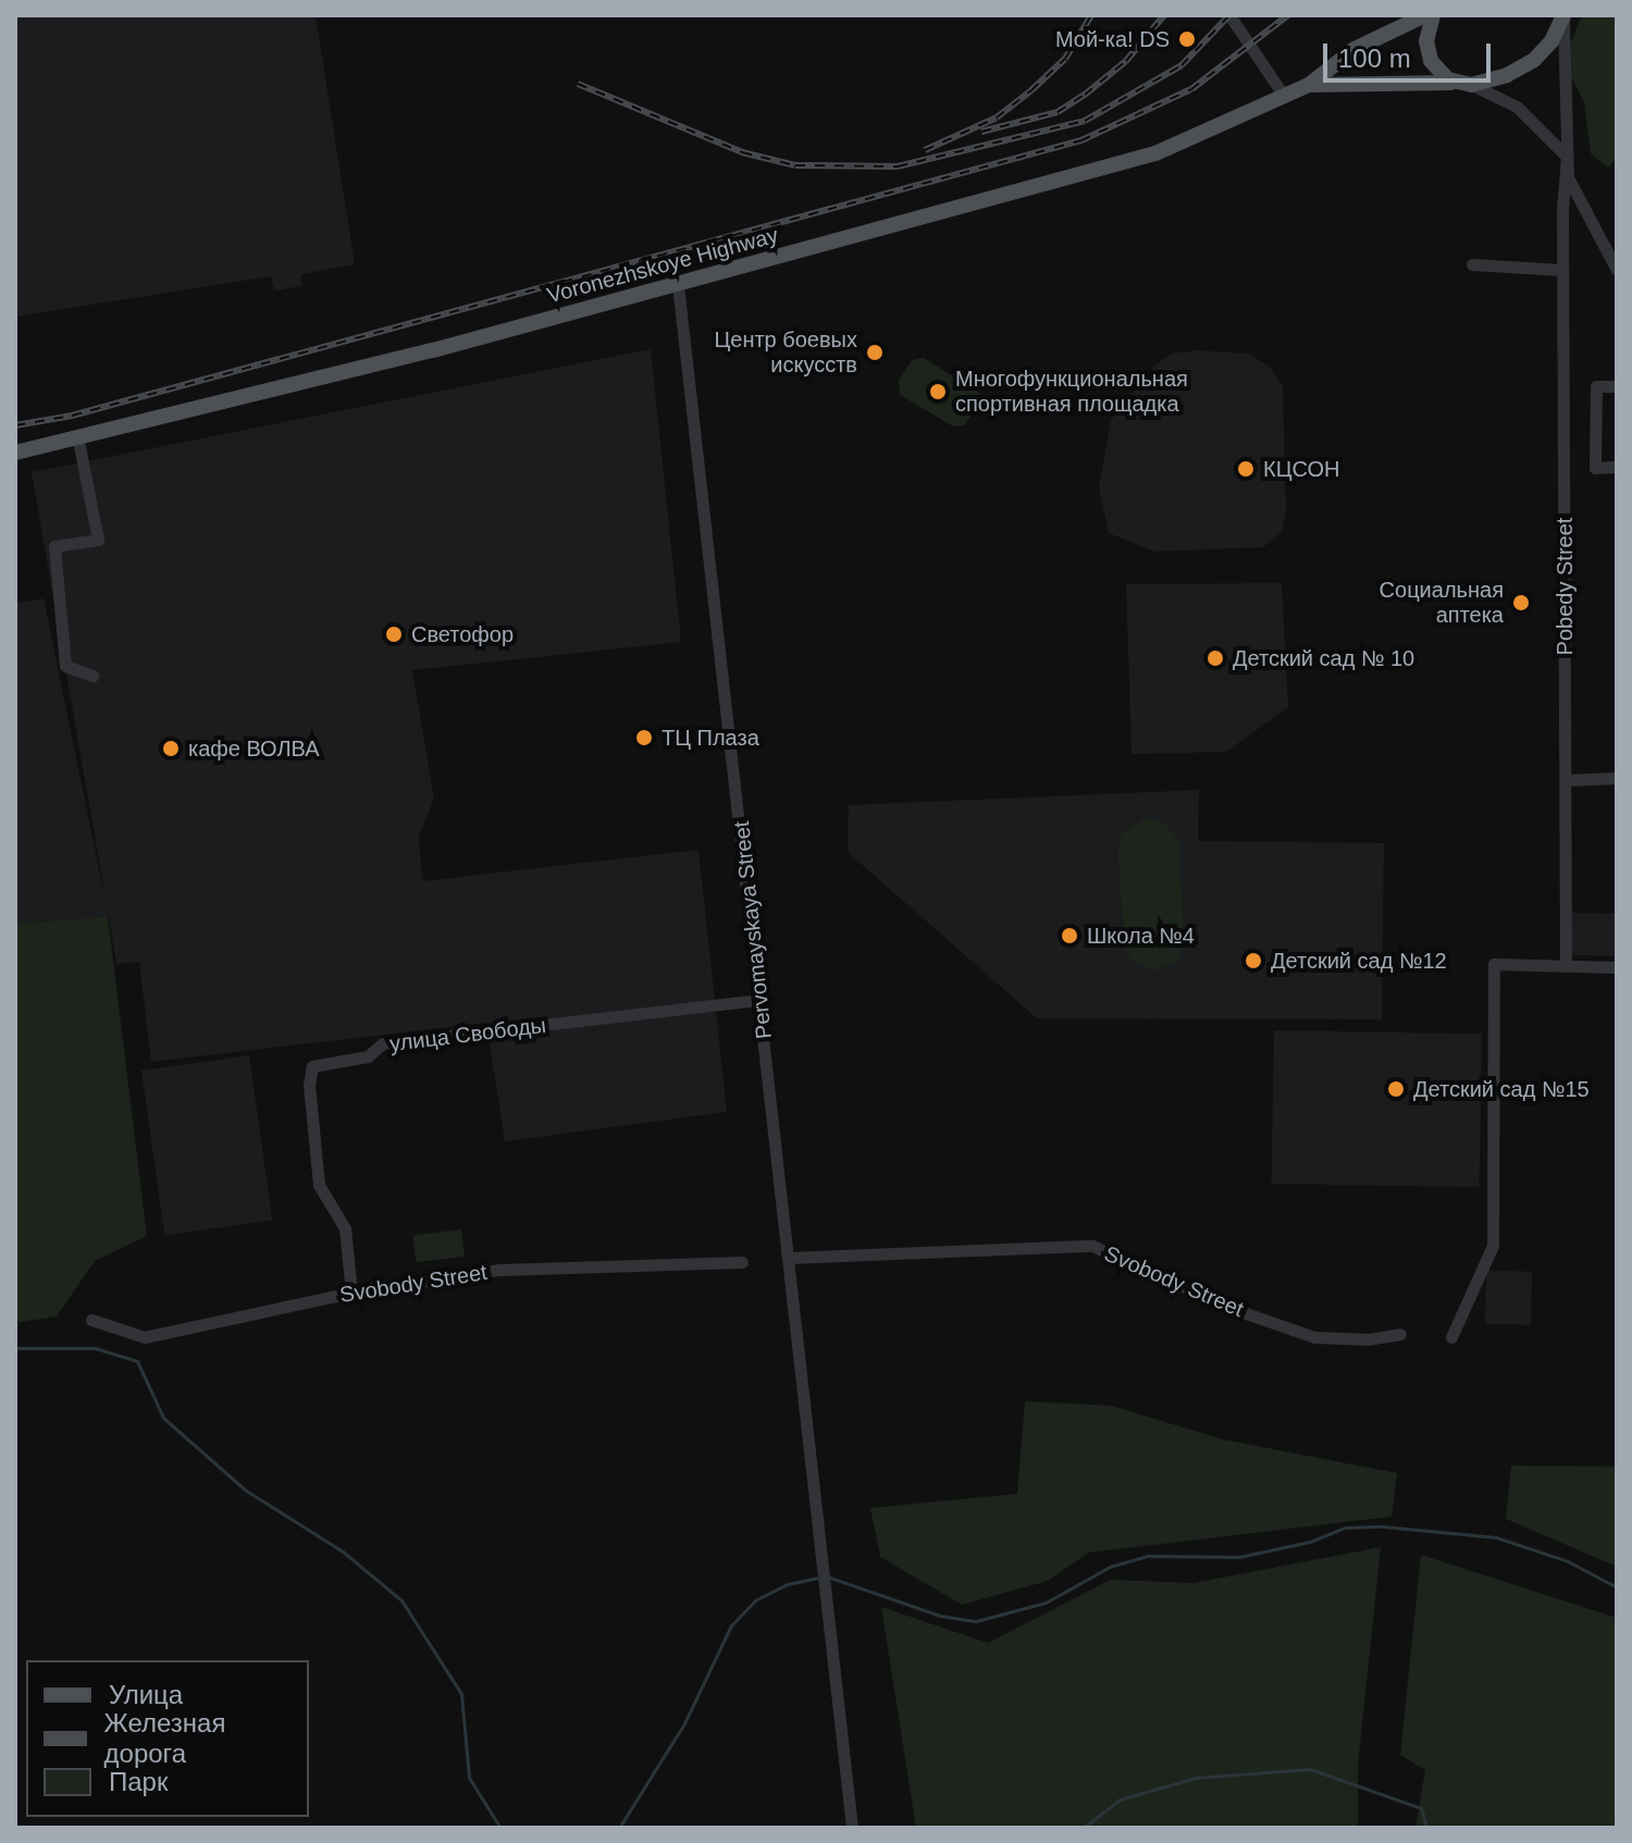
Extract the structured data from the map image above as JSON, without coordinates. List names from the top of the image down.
{
  "streets": {
    "main road": ["Voronezhskoye Highway"],
    "street": [
      "Pobedy Street",
      "Pervomayskaya Street",
      "улица Свободы",
      "Svobody Street"
    ]
  },
  "crossings": [
    ["Voronezhskoye Highway", "Pervomayskaya Street"],
    ["Pervomayskaya Street", "улица Свободы"],
    ["Pervomayskaya Street", "Svobody Street"],
    ["улица Свободы", "Svobody Street"]
  ],
  "places": [
    "Мой-ка! DS",
    "Центр боевых искусств",
    "Многофункциональная спортивная площадка",
    "КЦСОН",
    "Социальная аптека",
    "Светофор",
    "Детский сад № 10",
    "ТЦ Плаза",
    "кафе ВОЛВА",
    "Школа №4",
    "Детский сад №12",
    "Детский сад №15"
  ],
  "legend": ["Улица", "Железная дорога", "Парк"],
  "scale_bar": "100 m"
}
